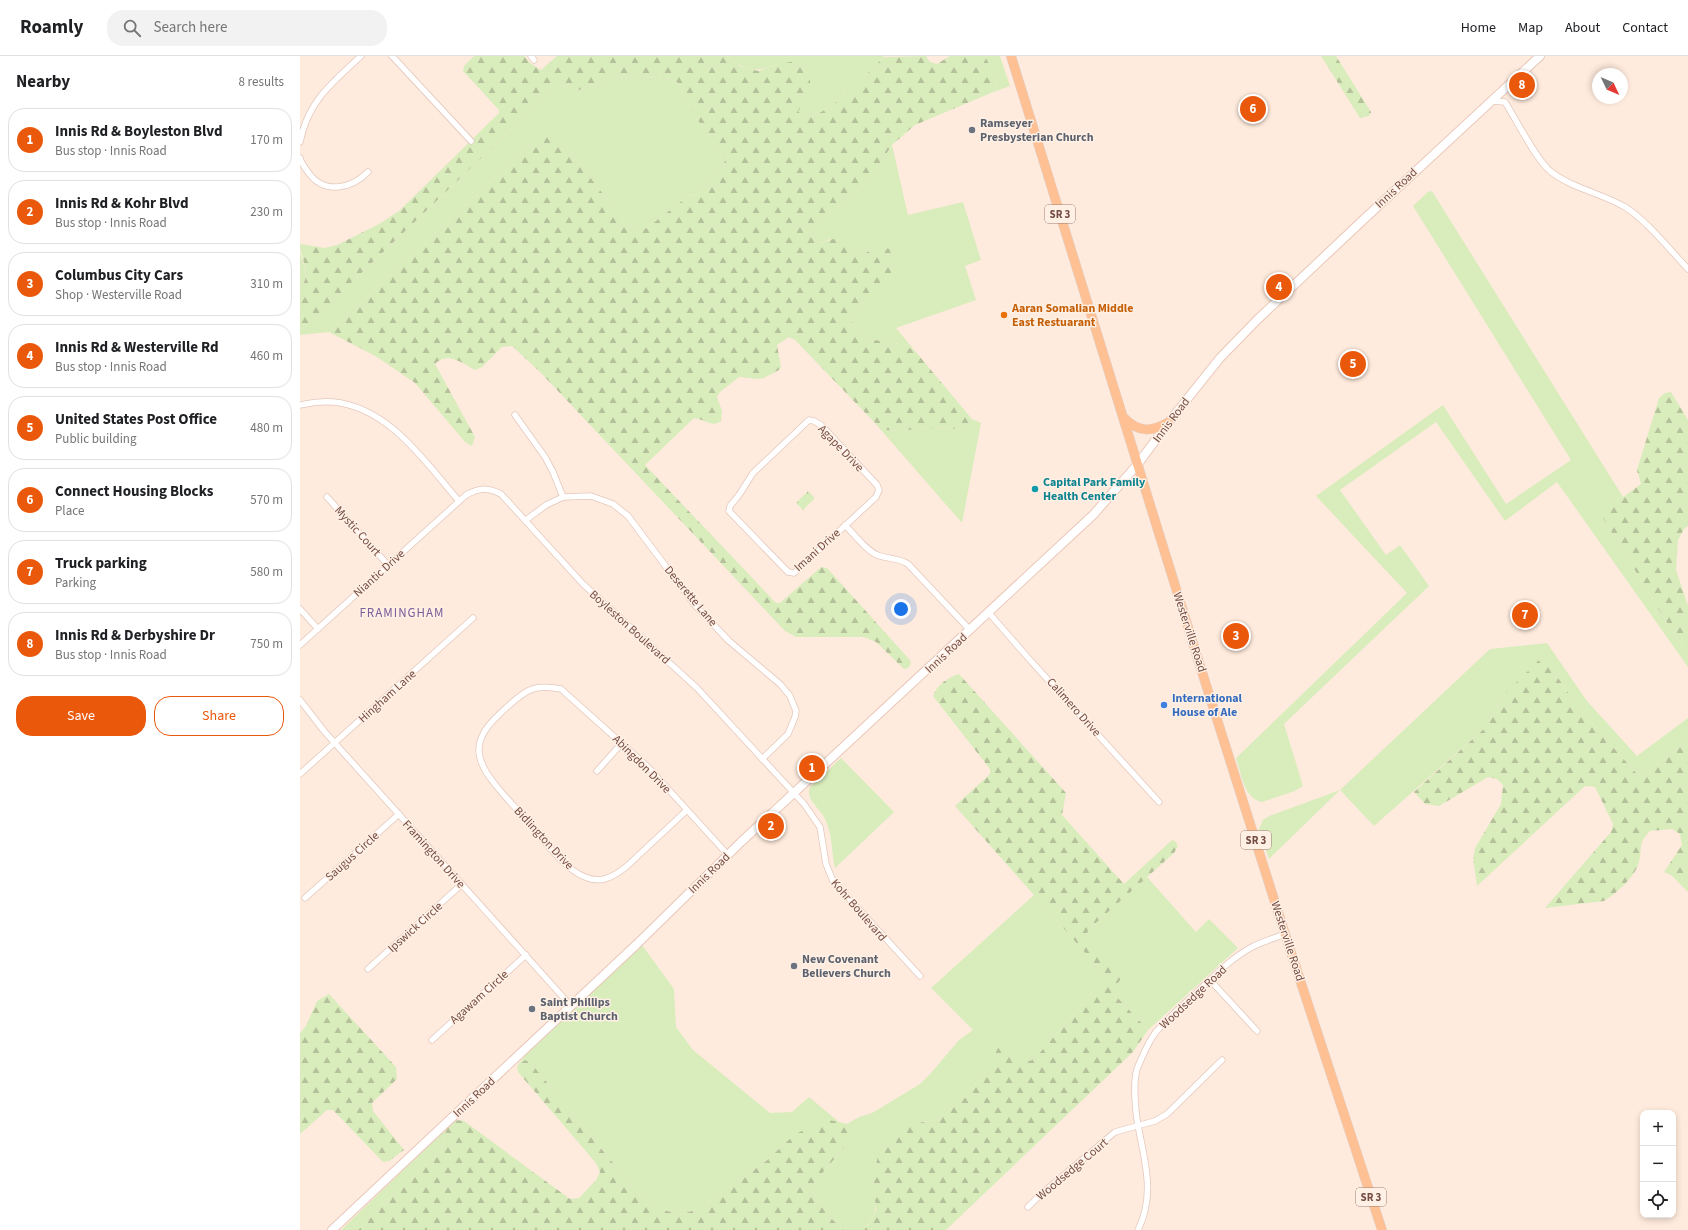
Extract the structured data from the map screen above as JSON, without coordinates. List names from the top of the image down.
{
  "streets": {
    "main road": ["Innis Road", "SR 3", "Westerville Road"],
    "street": [
      "Agape Drive",
      "Mystic Court",
      "Imani Drive",
      "Niantic Drive",
      "Deserette Lane",
      "Boyleston Boulevard",
      "Hingham Lane",
      "Calimero Drive",
      "Abingdon Drive",
      "Bidlington Drive",
      "Framington Drive",
      "Saugus Circle",
      "Kohr Boulevard",
      "Ipswick Circle",
      "Agawam Circle",
      "Woodsedge Road",
      "Woodsedge Court"
    ]
  },
  "crossings": [
    ["Innis Road", "Imani Drive"],
    ["Innis Road", "Boyleston Boulevard"],
    ["Innis Road", "Westerville Road"],
    ["Innis Road", "Calimero Drive"],
    ["Innis Road", "Abingdon Drive"],
    ["Innis Road", "Framington Drive"],
    ["Innis Road", "Kohr Boulevard"],
    ["Agape Drive", "Imani Drive"],
    ["Mystic Court", "Niantic Drive"],
    ["Niantic Drive", "Boyleston Boulevard"],
    ["Deserette Lane", "Boyleston Boulevard"],
    ["Boyleston Boulevard", "Kohr Boulevard"],
    ["Westerville Road", "Woodsedge Road"],
    ["Hingham Lane", "Framington Drive"],
    ["Abingdon Drive", "Bidlington Drive"],
    ["Framington Drive", "Saugus Circle"],
    ["Framington Drive", "Ipswick Circle"],
    ["Framington Drive", "Agawam Circle"],
    ["Woodsedge Road", "Woodsedge Court"]
  ],
  "districts": ["FRAMINGHAM"],
  "places": [
    "Ramseyer Presbysterian Church",
    "Aaran Somalian Middle East Restuarant",
    "Capital Park Family Health Center",
    "International House of Ale",
    "New Covenant Believers Church",
    "Saint Phillips Baptist Church"
  ],
  "north": "bottom right",
  "page": {
    "header": "Roamly",
    "search": "Search here",
    "nav": [
      "Home",
      "Map",
      "About",
      "Contact"
    ],
    "heading": ["Nearby", "8 results"],
    "pins": [
      "8",
      "6",
      "4",
      "5",
      "7",
      "3",
      "1",
      "2"
    ],
    "list": [
      {
        "mark": "1",
        "name": "Innis Rd & Boyleston Blvd",
        "note": "Bus stop · Innis Road",
        "value": "170 m"
      },
      {
        "mark": "2",
        "name": "Innis Rd & Kohr Blvd",
        "note": "Bus stop · Innis Road",
        "value": "230 m"
      },
      {
        "mark": "3",
        "name": "Columbus City Cars",
        "note": "Shop · Westerville Road",
        "value": "310 m"
      },
      {
        "mark": "4",
        "name": "Innis Rd & Westerville Rd",
        "note": "Bus stop · Innis Road",
        "value": "460 m"
      },
      {
        "mark": "5",
        "name": "United States Post Office",
        "note": "Public building",
        "value": "480 m"
      },
      {
        "mark": "6",
        "name": "Connect Housing Blocks",
        "note": "Place",
        "value": "570 m"
      },
      {
        "mark": "7",
        "name": "Truck parking",
        "note": "Parking",
        "value": "580 m"
      },
      {
        "mark": "8",
        "name": "Innis Rd & Derbyshire Dr",
        "note": "Bus stop · Innis Road",
        "value": "750 m"
      }
    ],
    "buttons": ["Save", "Share"],
    "map_buttons": ["+", "−"]
  }
}
